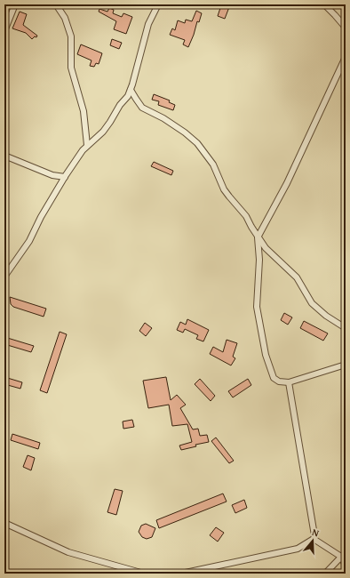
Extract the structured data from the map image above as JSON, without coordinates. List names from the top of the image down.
{
  "north": "top"
}
